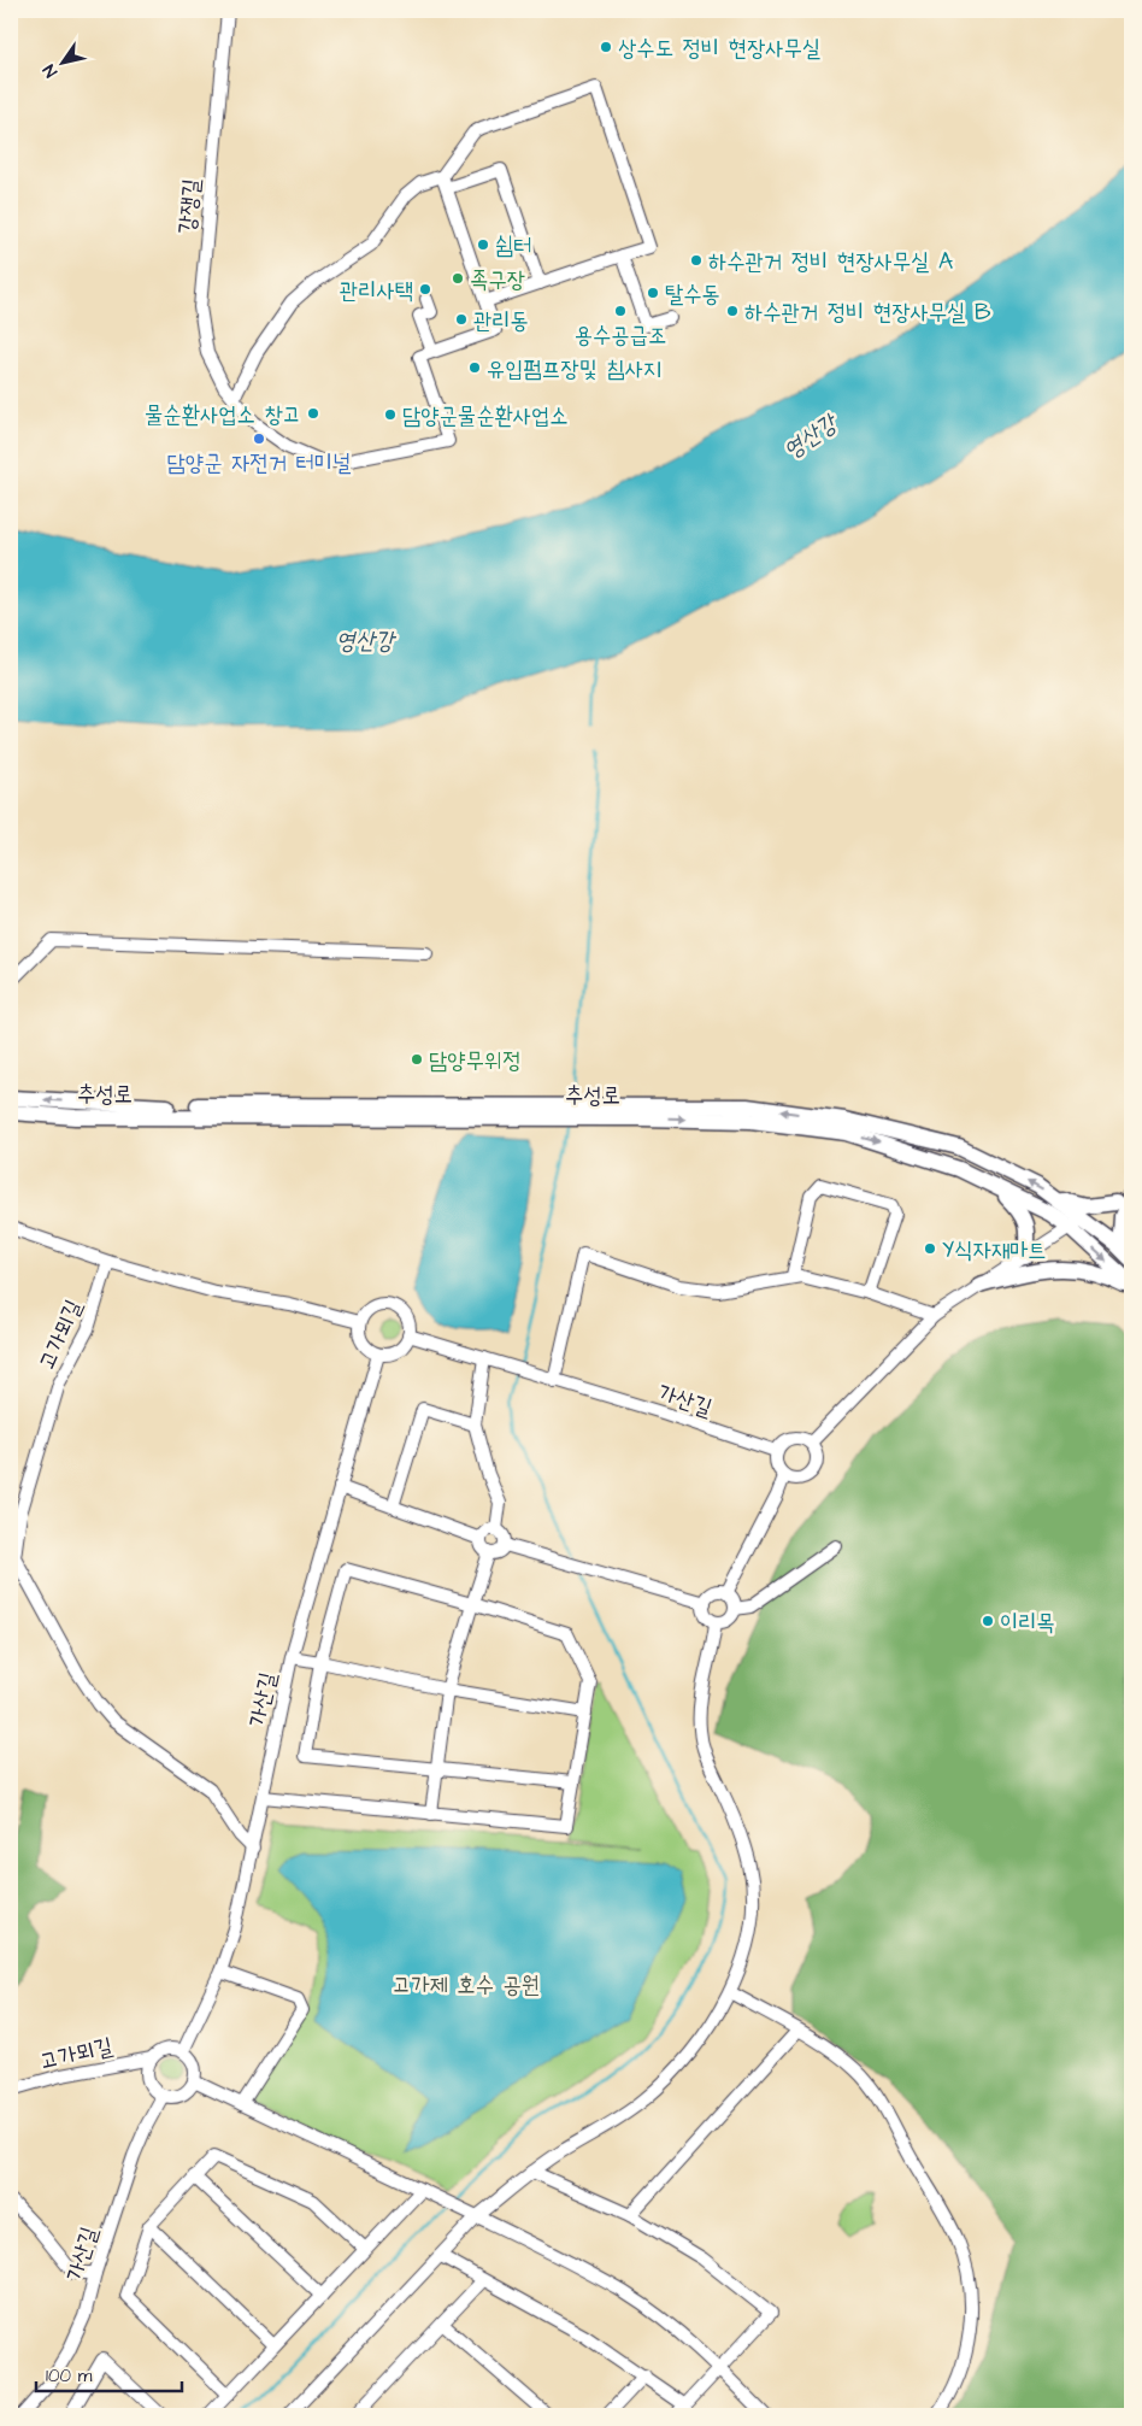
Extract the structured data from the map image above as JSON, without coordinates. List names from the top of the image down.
{
  "streets": {
    "main road": ["추성로"],
    "street": ["강쟁길", "고가뫼길", "가산길"]
  },
  "crossings": [
    ["고가뫼길", "가산길"]
  ],
  "water": ["영산강"],
  "parks": ["고가제 호수 공원"],
  "places": [
    "상수도 정비 현장사무실",
    "쉼터",
    "하수관거 정비 현장사무실 A",
    "족구장",
    "관리사택",
    "탈수동",
    "용수공급조",
    "하수관거 정비 현장사무실 B",
    "관리동",
    "유입펌프장및 침사지",
    "물순환사업소 창고",
    "담양군물순환사업소",
    "담양군 자전거 터미널",
    "담양무위정",
    "Y식자재마트",
    "이리목"
  ],
  "scale_bar": "100 m",
  "north": "bottom left"
}
